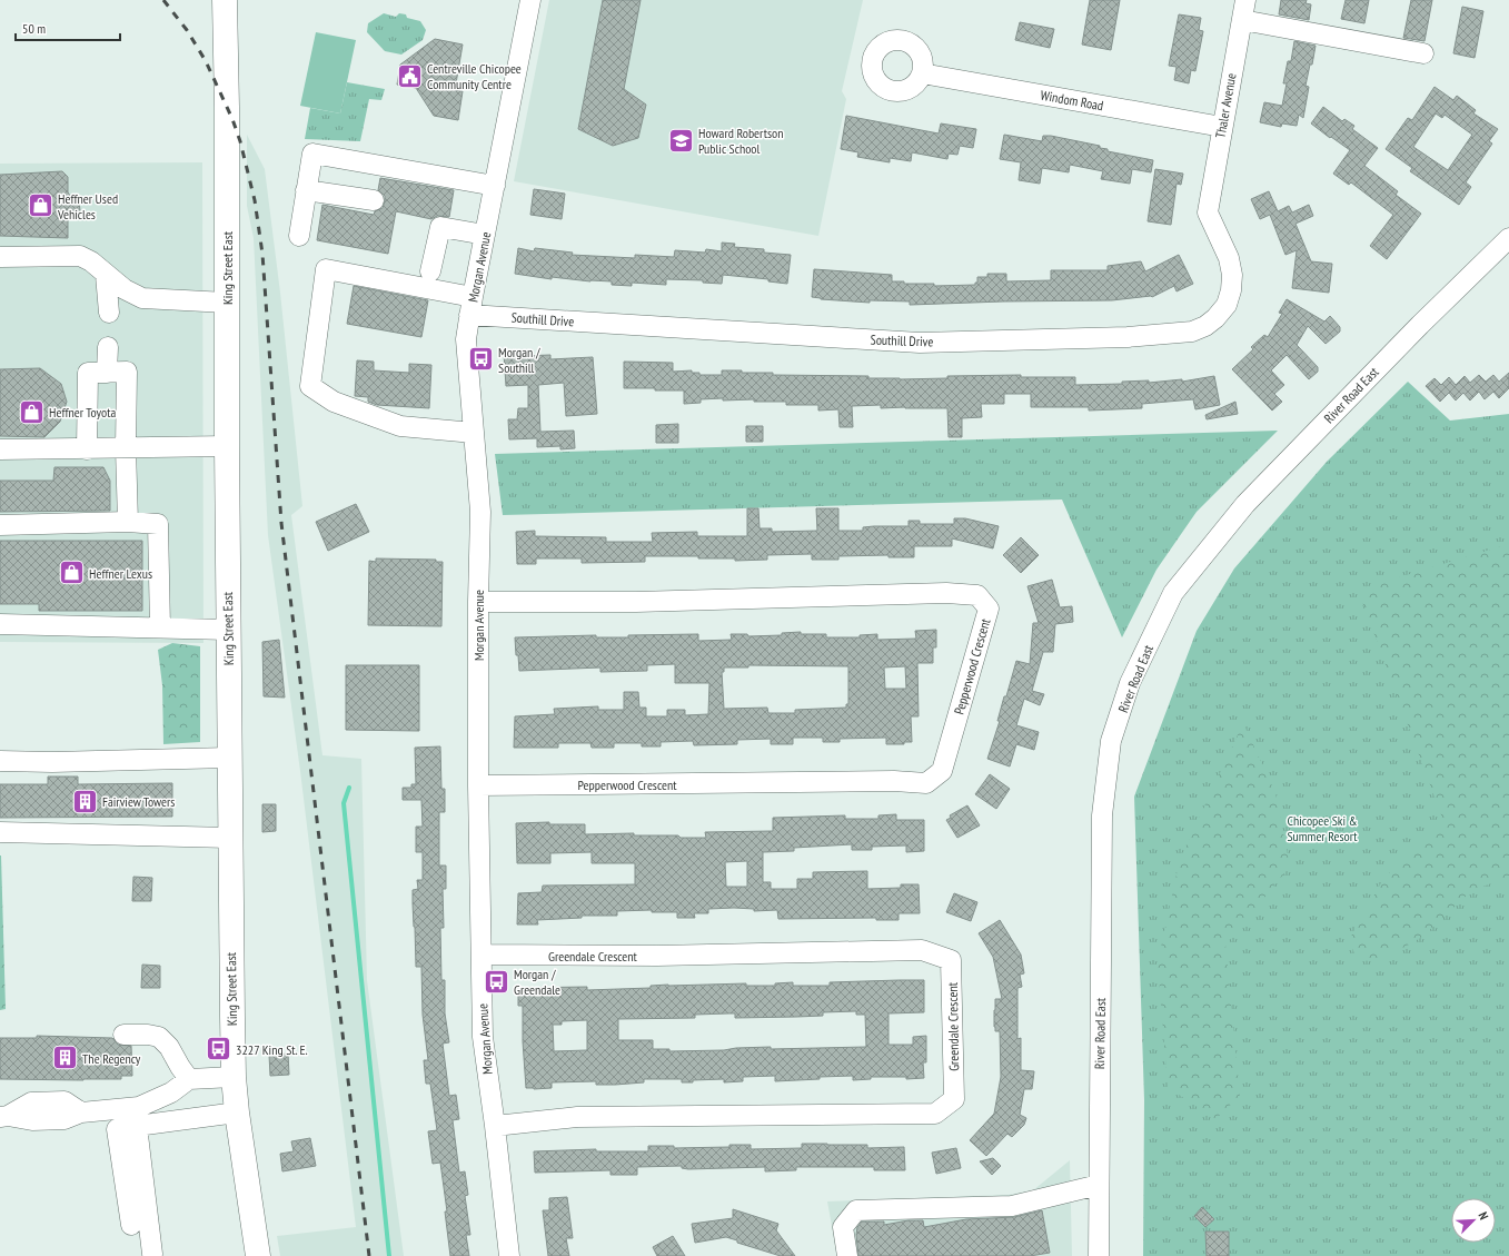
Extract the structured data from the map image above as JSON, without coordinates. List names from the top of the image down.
{
  "streets": {
    "main road": ["King Street East"],
    "street": [
      "Windom Road",
      "Thaler Avenue",
      "Morgan Avenue",
      "Southill Drive",
      "River Road East",
      "Pepperwood Crescent",
      "Greendale Crescent"
    ]
  },
  "crossings": [
    ["Windom Road", "Thaler Avenue"],
    ["Thaler Avenue", "Southill Drive"],
    ["Morgan Avenue", "Southill Drive"],
    ["Morgan Avenue", "Pepperwood Crescent"],
    ["Morgan Avenue", "Greendale Crescent"]
  ],
  "parks": ["Chicopee Ski & Summer Resort"],
  "places": {
    "public building": ["Centreville Chicopee Community Centre"],
    "school or university": ["Howard Robertson Public School"],
    "shop": ["Heffner Used Vehicles", "Heffner Toyota", "Heffner Lexus"],
    "bus stop": ["Morgan / Southill", "Morgan / Greendale", "3227 King St. E."],
    "building": ["Fairview Towers", "The Regency"]
  },
  "scale_bar": "50 m",
  "north": "top right"
}
